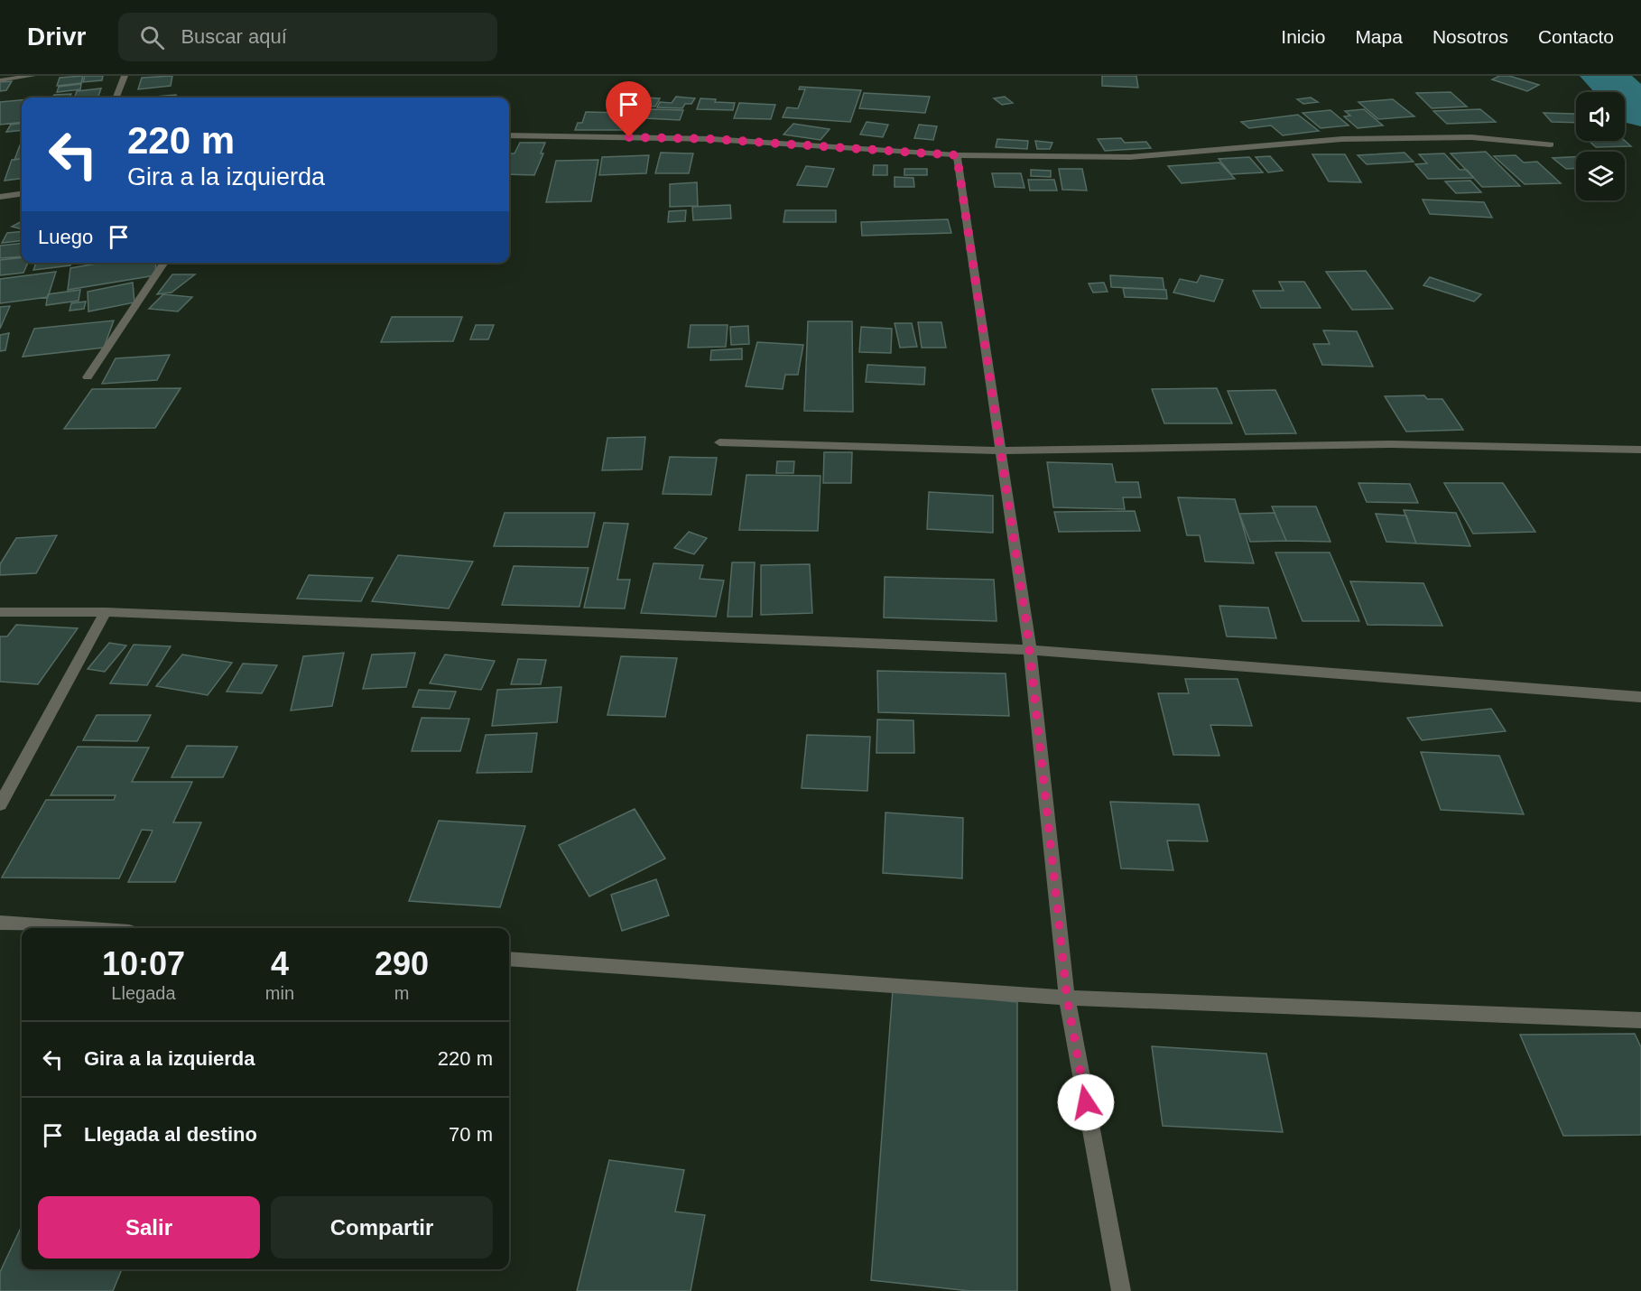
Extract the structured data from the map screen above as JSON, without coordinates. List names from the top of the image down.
{
  "page": {
    "header": "Drivr",
    "search": "Buscar aquí",
    "nav": [
      "Inicio",
      "Mapa",
      "Nosotros",
      "Contacto"
    ],
    "turn": ["220 m", "Gira a la izquierda"],
    "then": "Luego",
    "eta": [
      "10:07",
      "Llegada",
      "4",
      "min",
      "290",
      "m"
    ],
    "list": [
      {
        "name": "Gira a la izquierda",
        "value": "220 m"
      },
      {
        "name": "Llegada al destino",
        "value": "70 m"
      }
    ],
    "buttons": ["Salir", "Compartir"]
  }
}
